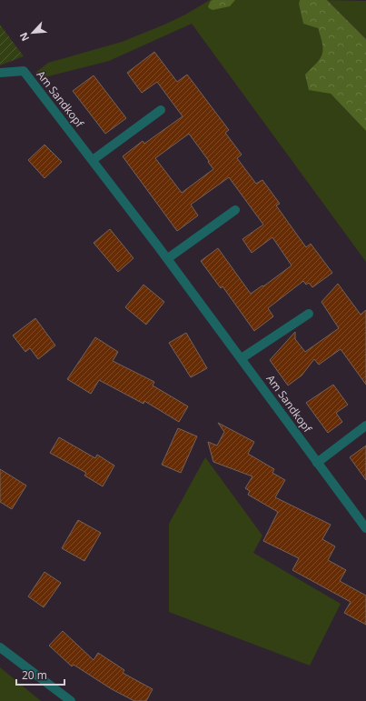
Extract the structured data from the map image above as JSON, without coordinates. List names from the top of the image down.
{
  "streets": {
    "street": ["Am Sandkopf"]
  },
  "scale_bar": "20 m",
  "north": "bottom left"
}
